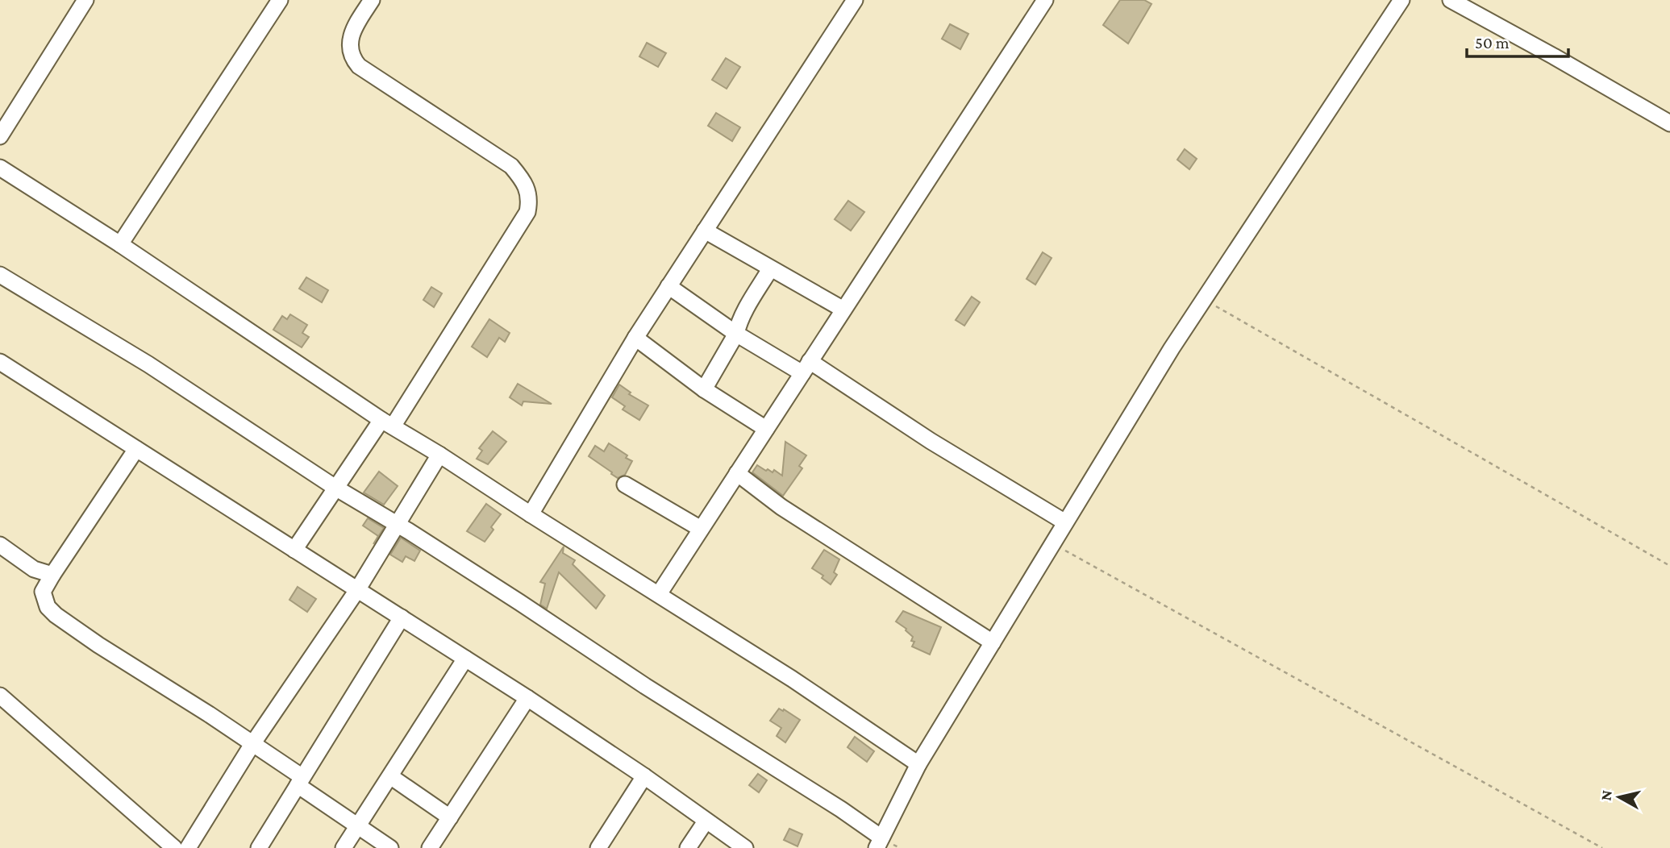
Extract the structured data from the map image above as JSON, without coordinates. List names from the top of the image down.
{
  "scale_bar": "50 m",
  "north": "left"
}
